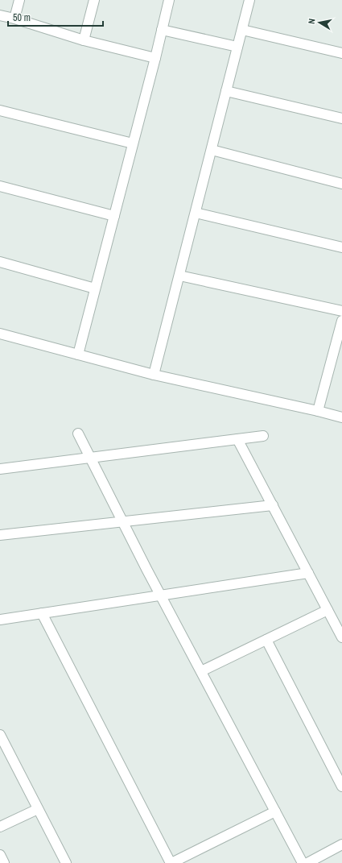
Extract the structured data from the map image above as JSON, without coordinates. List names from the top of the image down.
{
  "scale_bar": "50 m",
  "north": "left"
}
